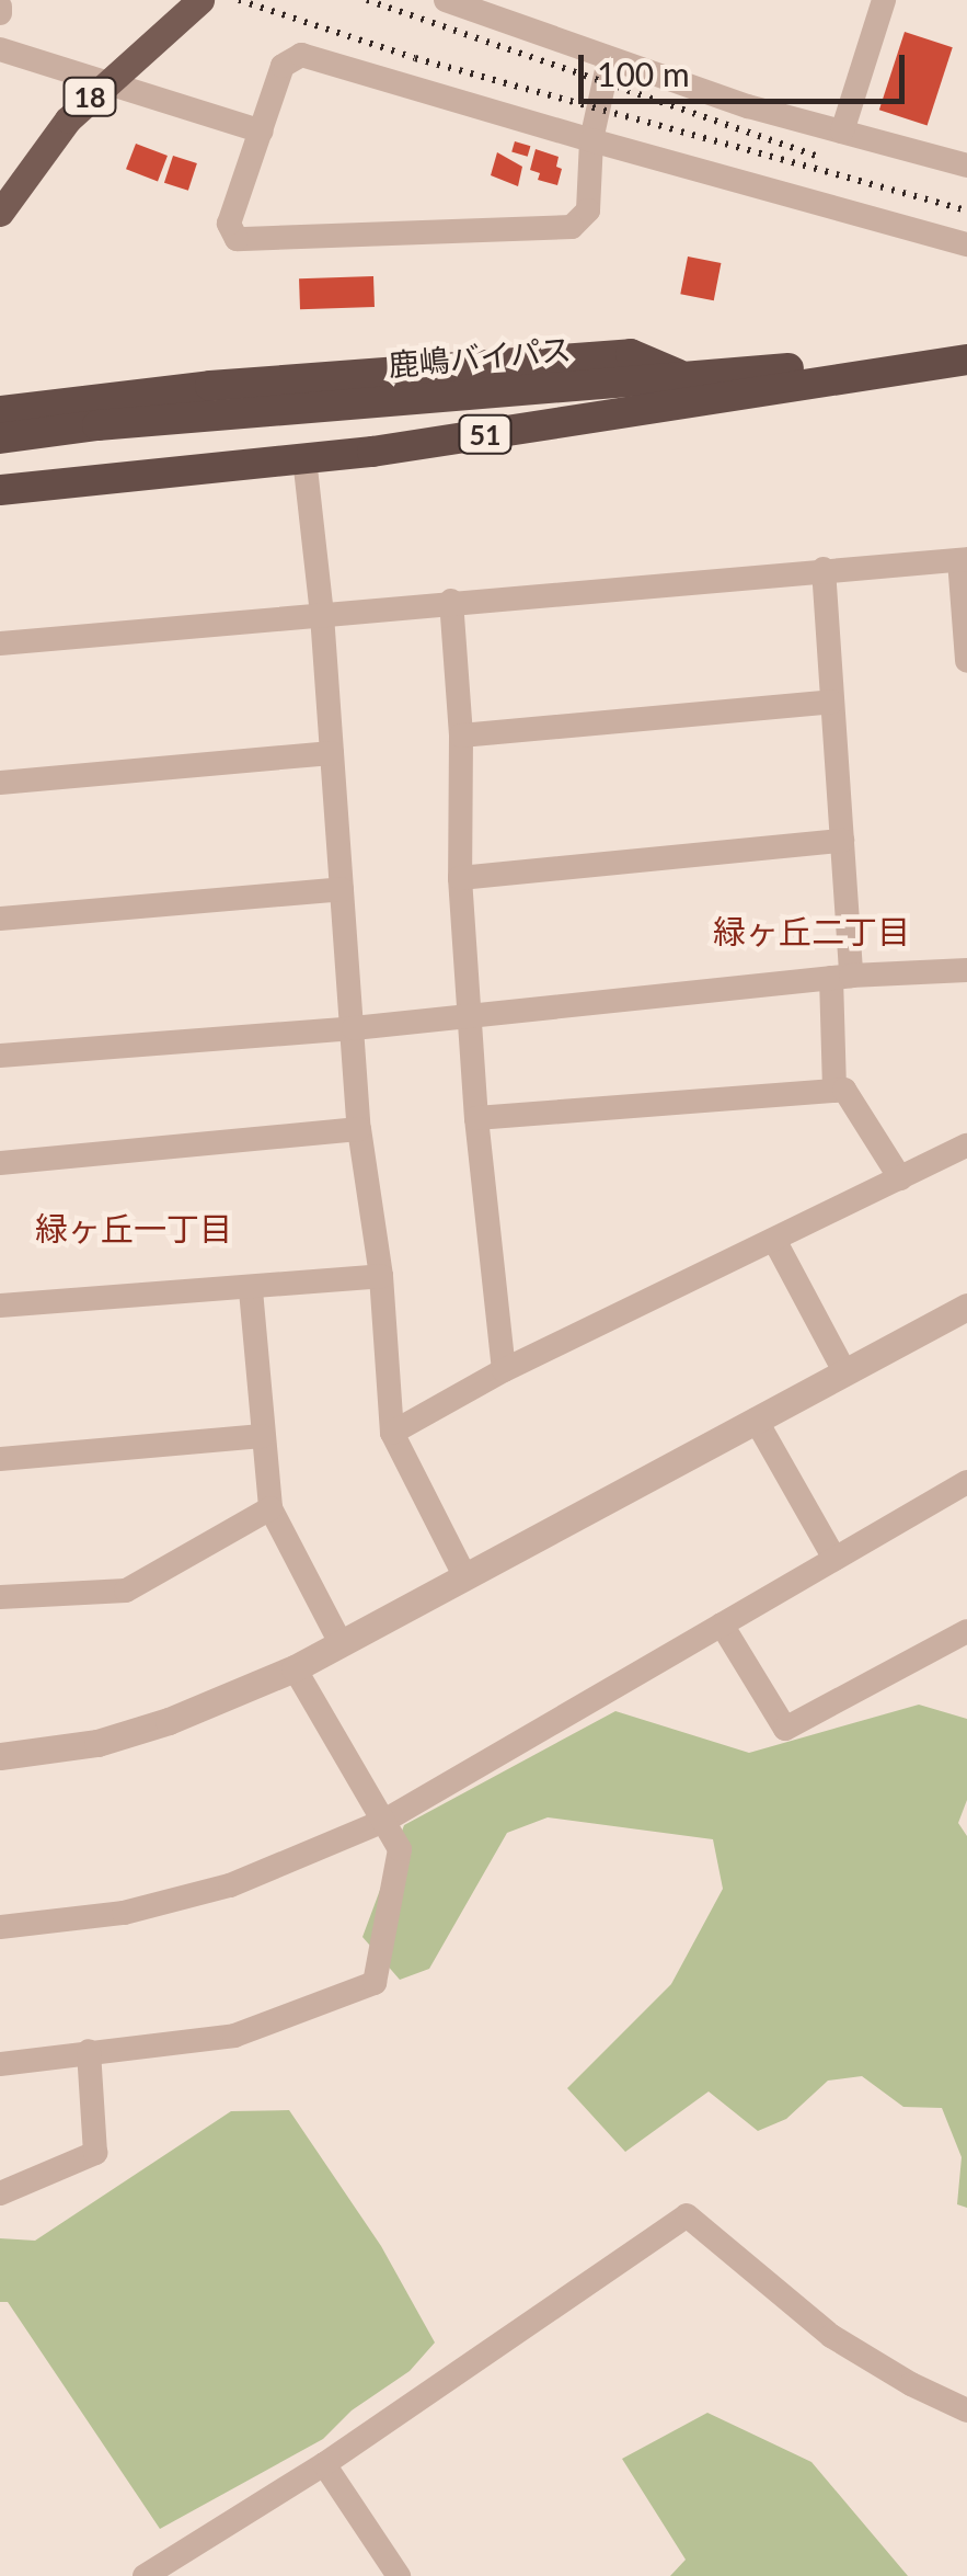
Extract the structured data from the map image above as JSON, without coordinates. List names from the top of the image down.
{
  "streets": {
    "highway": ["鹿嶋バイパス", "51"],
    "main road": ["18"]
  },
  "crossings": [
    ["鹿嶋バイパス", "51"]
  ],
  "districts": ["緑ヶ丘二丁目", "緑ヶ丘一丁目"],
  "scale_bar": "100 m"
}
